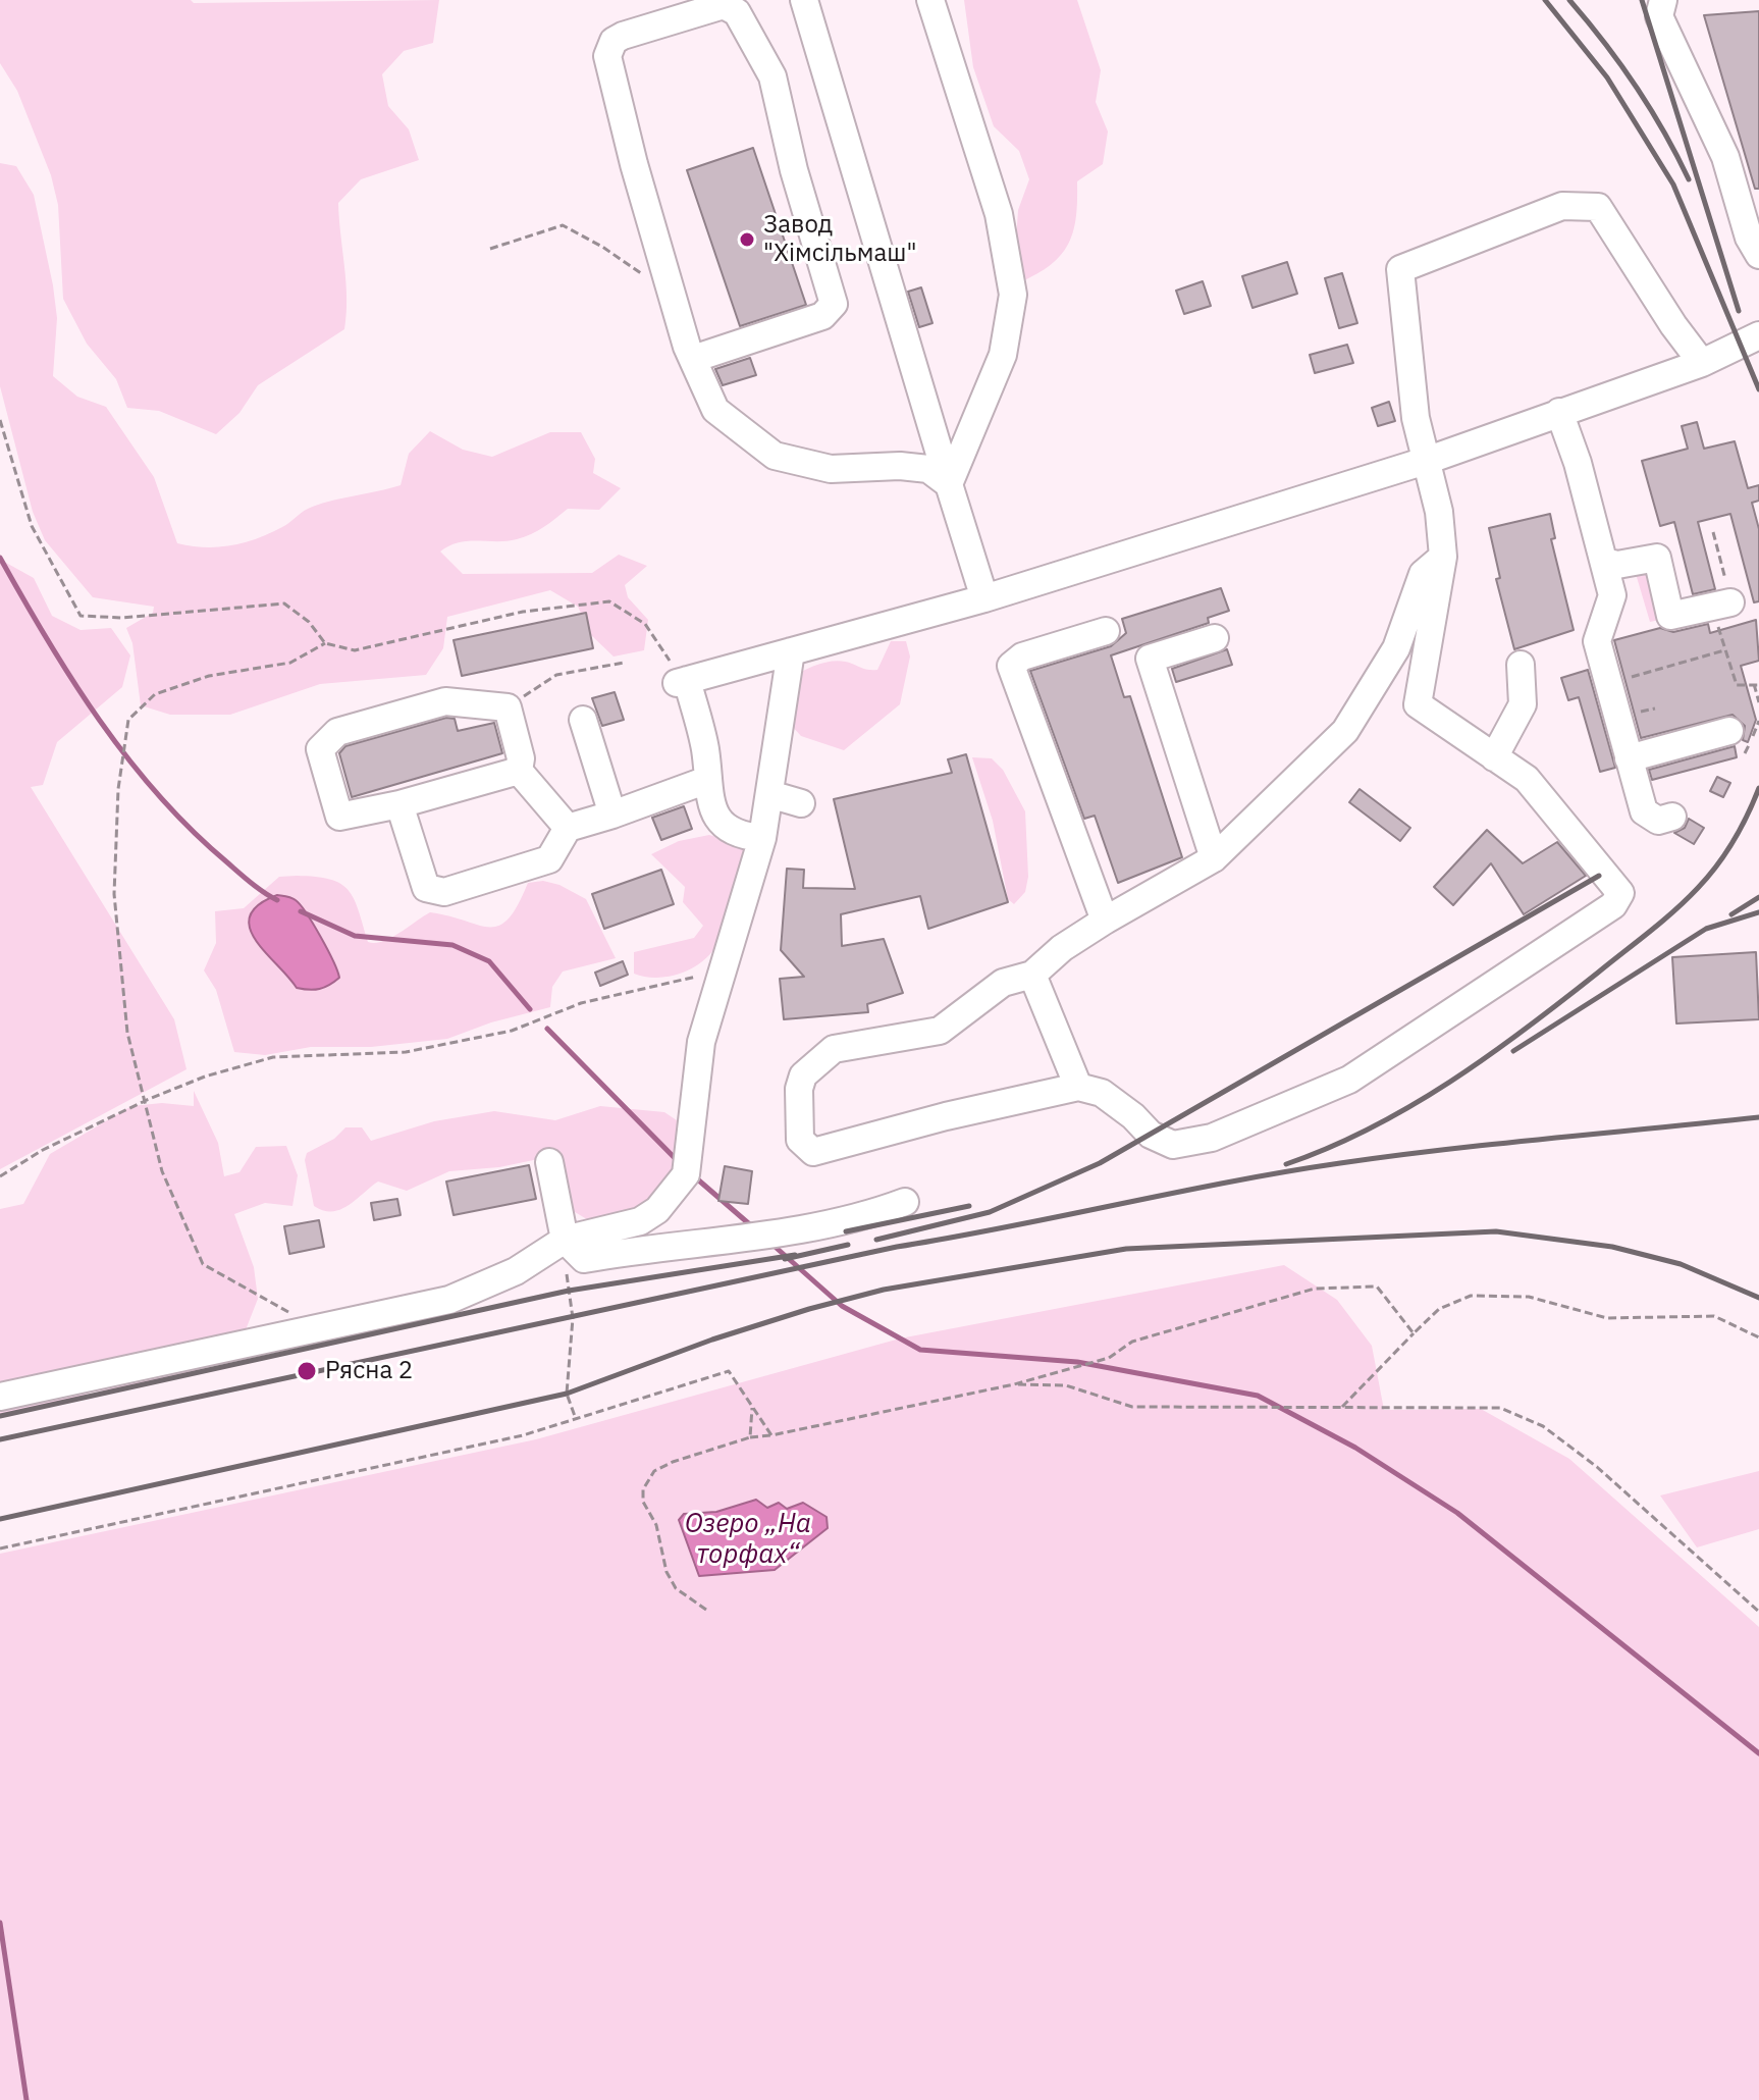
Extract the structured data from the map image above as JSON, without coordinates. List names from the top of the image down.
{
  "water": ["Озеро „На торфах“"],
  "places": ["Завод \"Хімсільмаш\"", "Рясна 2"]
}
